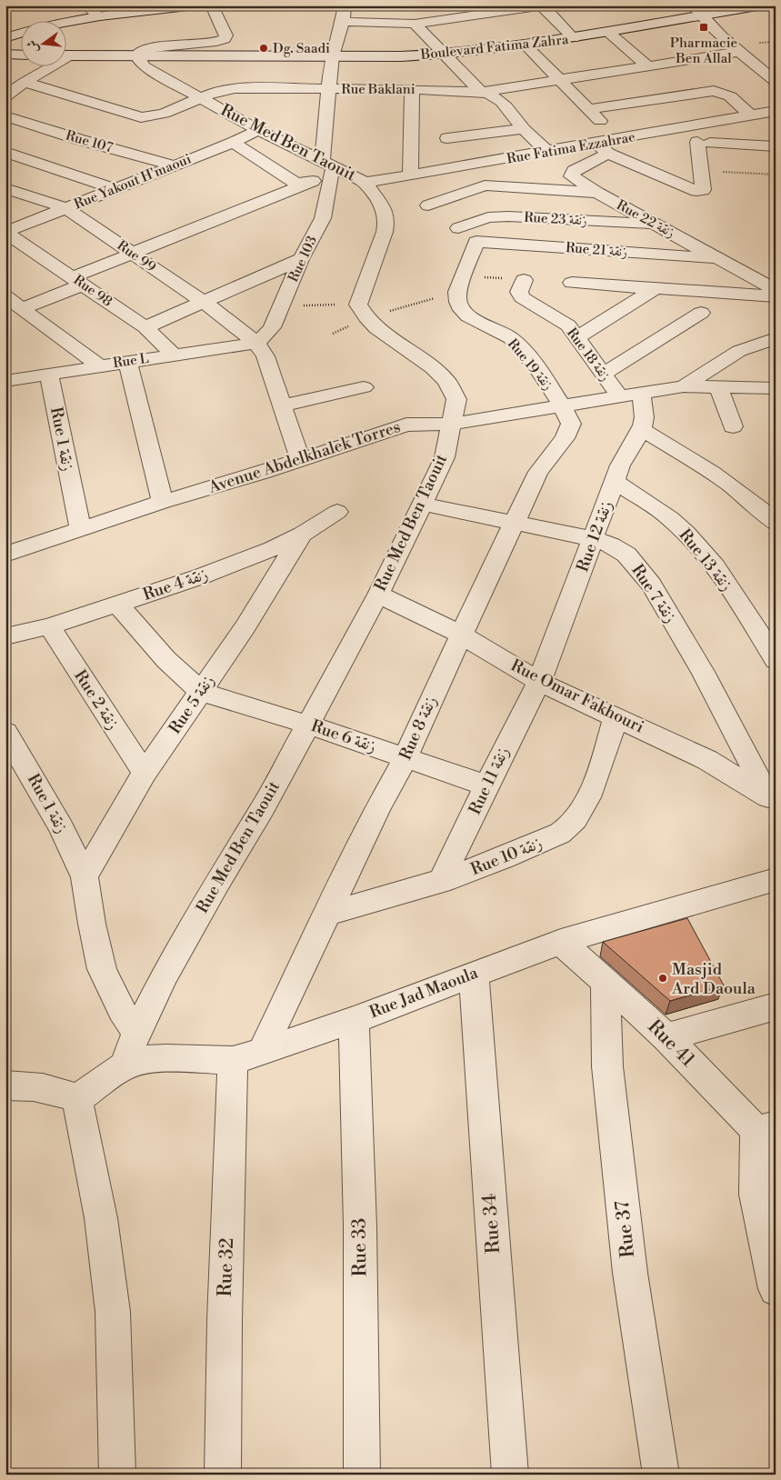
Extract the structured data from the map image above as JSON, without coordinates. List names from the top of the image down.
{
  "streets": {
    "street": [
      "Boulevard Fatima Zahra",
      "Rue Baklani",
      "Rue 107",
      "Rue Med Ben Taouit",
      "Rue Fatima Ezzahrae",
      "Rue Yakout H'maoui",
      "Rue 23 زنقة",
      "Rue 22 زنقة",
      "Rue 21 زنقة",
      "Rue 99",
      "Rue 103",
      "Rue 98",
      "Rue 18 زنقة",
      "Rue L",
      "Rue 19 زنقة",
      "Rue 1 زنقة",
      "Avenue Abdelkhalek Torres",
      "Rue 12 زنقة",
      "Rue 13 زنقة",
      "Rue 4 زنقة",
      "Rue 7 زنقة",
      "Rue Omar Fakhouri",
      "Rue 2 زنقة",
      "Rue 5 زنقة",
      "Rue 8 زنقة",
      "Rue 6 زنقة",
      "Rue 11 زنقة",
      "Rue 10 زنقة",
      "Rue Jad Maoula",
      "Rue 41",
      "Rue 34",
      "Rue 37",
      "Rue 33",
      "Rue 32"
    ]
  },
  "crossings": [
    ["Boulevard Fatima Zahra", "Rue Med Ben Taouit"],
    ["Boulevard Fatima Zahra", "Rue 103"],
    ["Rue Baklani", "Rue Med Ben Taouit"],
    ["Rue Baklani", "Rue 103"],
    ["Rue 107", "Rue Yakout H'maoui"],
    ["Rue Med Ben Taouit", "Rue Fatima Ezzahrae"],
    ["Rue Med Ben Taouit", "Rue Yakout H'maoui"],
    ["Rue Med Ben Taouit", "Rue 103"],
    ["Rue Med Ben Taouit", "Rue 1 زنقة"],
    ["Rue Med Ben Taouit", "Avenue Abdelkhalek Torres"],
    ["Rue Med Ben Taouit", "Rue 7 زنقة"],
    ["Rue Med Ben Taouit", "Rue Omar Fakhouri"],
    ["Rue Med Ben Taouit", "Rue 6 زنقة"],
    ["Rue Med Ben Taouit", "Rue Jad Maoula"],
    ["Rue Fatima Ezzahrae", "Rue 22 زنقة"],
    ["Rue Yakout H'maoui", "Rue 99"],
    ["Rue Yakout H'maoui", "Rue 98"],
    ["Rue 23 زنقة", "Rue 22 زنقة"],
    ["Rue 22 زنقة", "Rue 21 زنقة"],
    ["Rue 21 زنقة", "Rue 19 زنقة"],
    ["Rue 99", "Rue 103"],
    ["Rue 99", "Rue L"],
    ["Rue 103", "Rue L"],
    ["Rue 98", "Rue L"],
    ["Rue 18 زنقة", "Avenue Abdelkhalek Torres"],
    ["Rue L", "Rue 1 زنقة"],
    ["Rue 19 زنقة", "Avenue Abdelkhalek Torres"],
    ["Rue 19 زنقة", "Rue 8 زنقة"],
    ["Rue 1 زنقة", "Avenue Abdelkhalek Torres"],
    ["Rue 1 زنقة", "Rue 5 زنقة"],
    ["Avenue Abdelkhalek Torres", "Rue 8 زنقة"],
    ["Rue 12 زنقة", "Rue 13 زنقة"],
    ["Rue 12 زنقة", "Rue 7 زنقة"],
    ["Rue 12 زنقة", "Rue Omar Fakhouri"],
    ["Rue 12 زنقة", "Rue 11 زنقة"],
    ["Rue 4 زنقة", "Rue 2 زنقة"],
    ["Rue 4 زنقة", "Rue 5 زنقة"],
    ["Rue 7 زنقة", "Rue Omar Fakhouri"],
    ["Rue 7 زنقة", "Rue 8 زنقة"],
    ["Rue Omar Fakhouri", "Rue 8 زنقة"],
    ["Rue Omar Fakhouri", "Rue 11 زنقة"],
    ["Rue Omar Fakhouri", "Rue 10 زنقة"],
    ["Rue 2 زنقة", "Rue 5 زنقة"],
    ["Rue 5 زنقة", "Rue 6 زنقة"],
    ["Rue 8 زنقة", "Rue 6 زنقة"],
    ["Rue 8 زنقة", "Rue 10 زنقة"],
    ["Rue 8 زنقة", "Rue Jad Maoula"],
    ["Rue 8 زنقة", "Rue 32"],
    ["Rue 6 زنقة", "Rue 11 زنقة"],
    ["Rue 11 زنقة", "Rue 10 زنقة"],
    ["Rue Jad Maoula", "Rue 41"],
    ["Rue Jad Maoula", "Rue 34"],
    ["Rue Jad Maoula", "Rue 33"],
    ["Rue Jad Maoula", "Rue 32"],
    ["Rue 41", "Rue 37"]
  ],
  "places": {
    "transit": ["Pharmacie Ben Allal"],
    "other": ["Dg. Saadi", "Masjid Ard Daoula"]
  },
  "north": "left"
}
